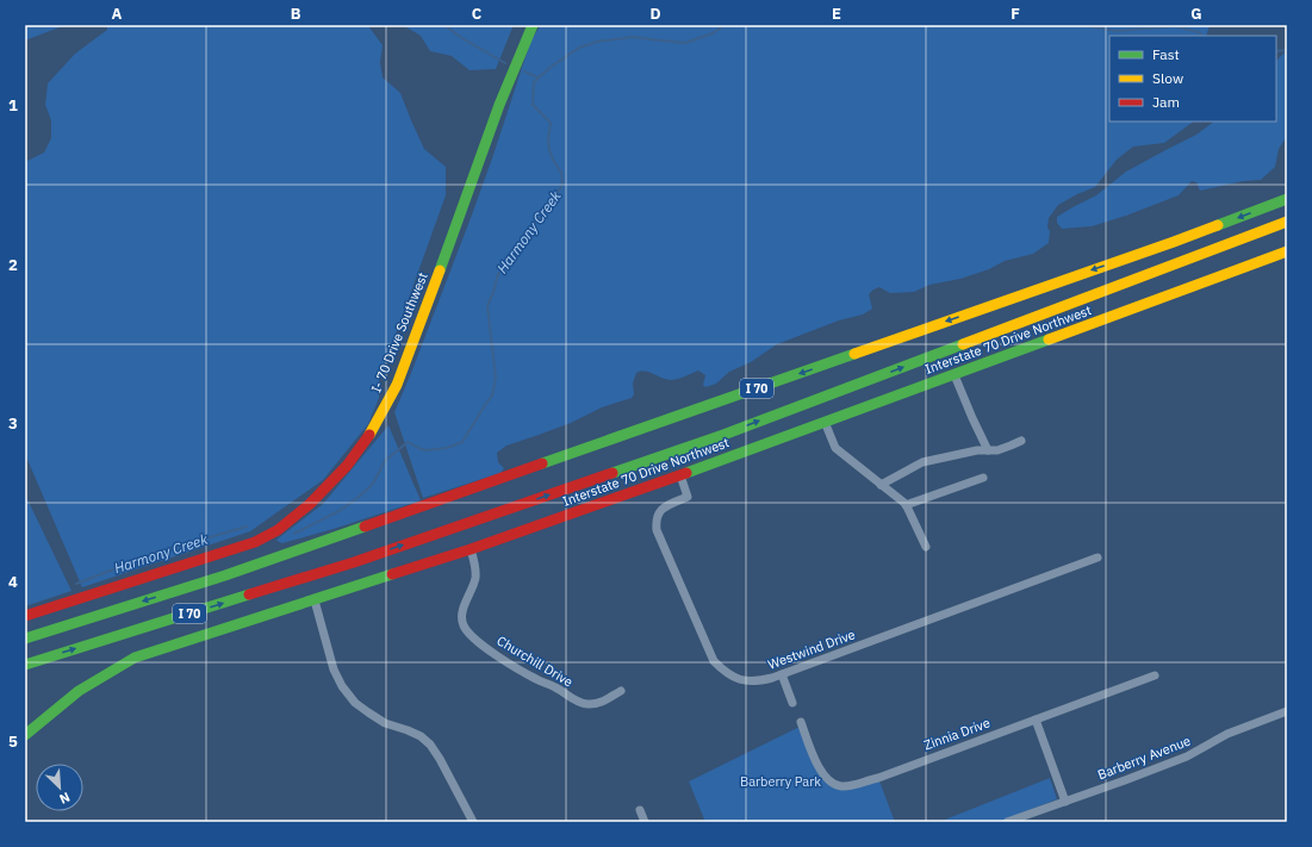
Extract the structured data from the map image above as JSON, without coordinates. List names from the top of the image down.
{
  "streets": {
    "main road": ["I- 70 Drive Southwest", "Interstate 70 Drive Northwest", "I 70"],
    "street": [
      "Westwind Drive",
      "Churchill Drive",
      "Zinnia Drive",
      "Barberry Avenue"
    ]
  },
  "crossings": [
    ["Interstate 70 Drive Northwest", "Westwind Drive"],
    ["Interstate 70 Drive Northwest", "Churchill Drive"]
  ],
  "water": ["Harmony Creek"],
  "parks": ["Barberry Park"],
  "legend": ["Fast", "Slow", "Jam"],
  "north": "bottom right",
  "grid": {
    "columns": [
      "A",
      "B",
      "C",
      "D",
      "E",
      "F",
      "G"
    ],
    "rows": [
      "1",
      "2",
      "3",
      "4",
      "5"
    ]
  }
}
